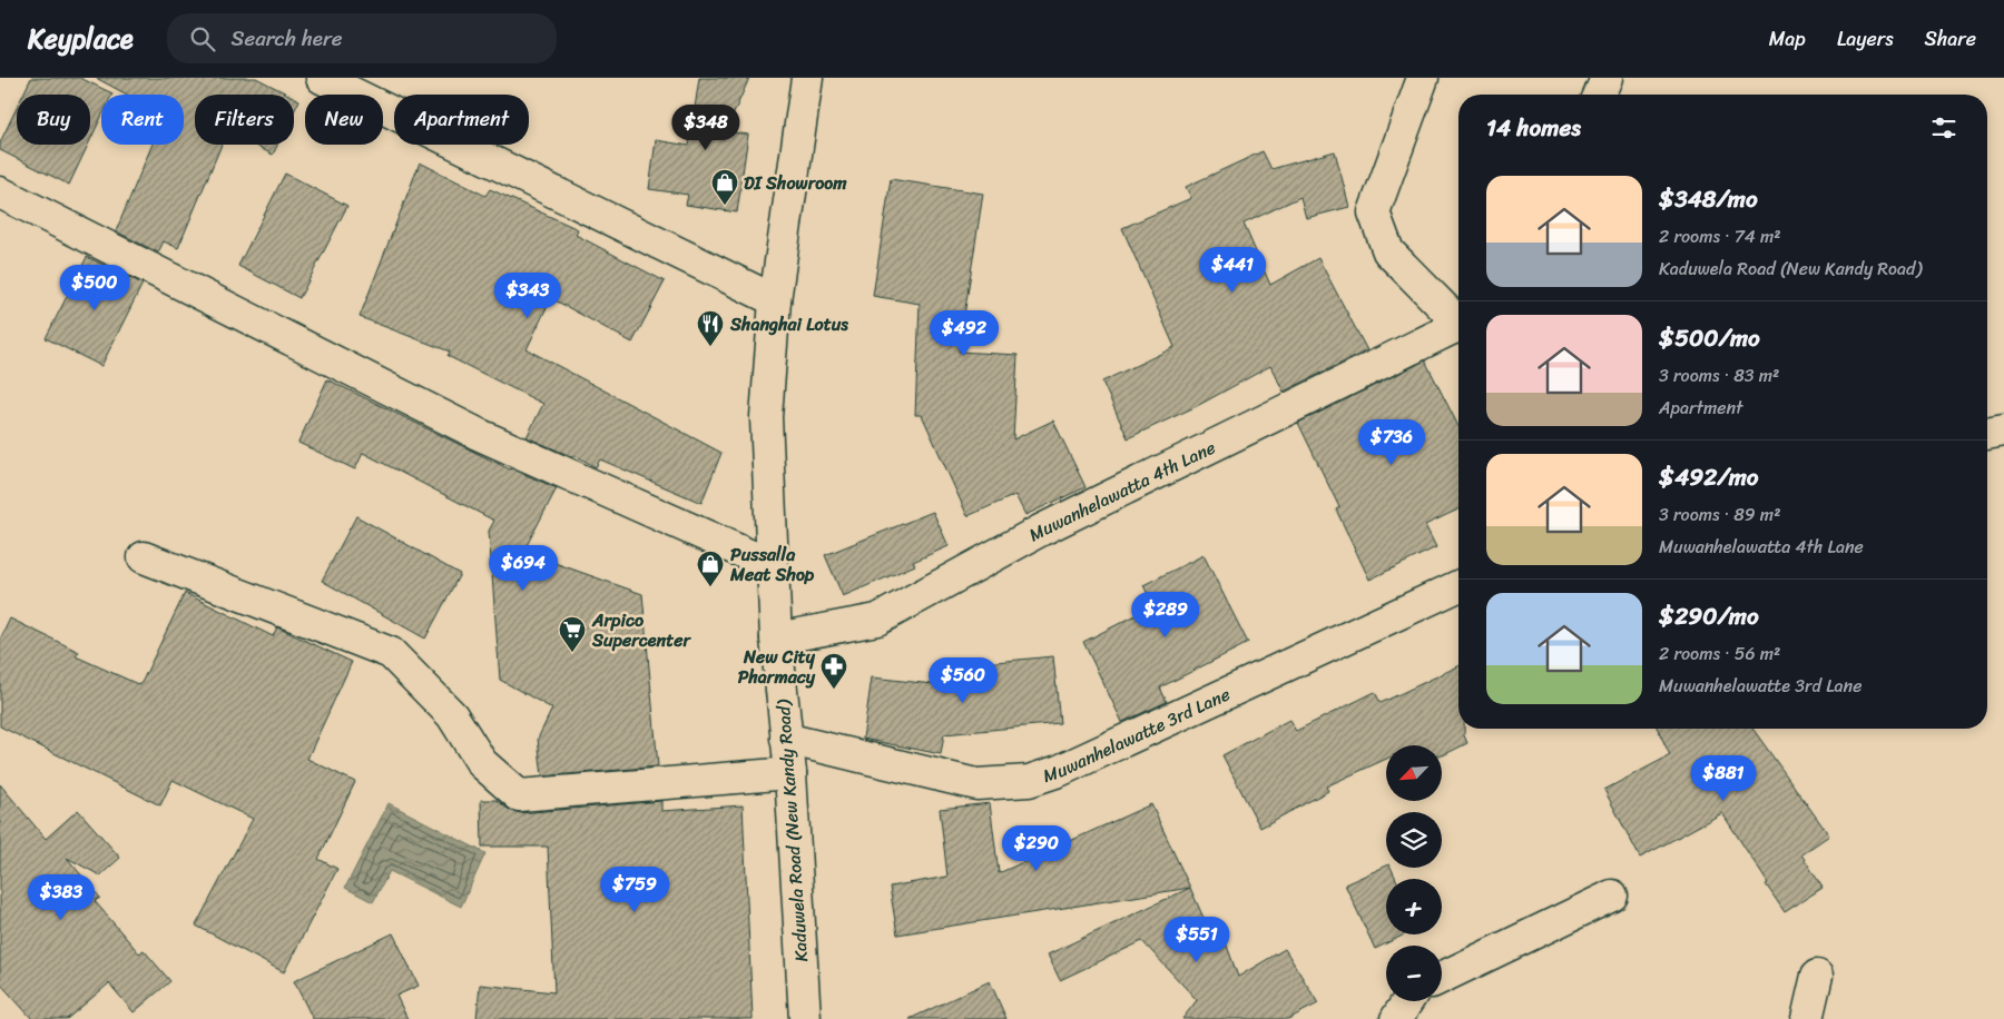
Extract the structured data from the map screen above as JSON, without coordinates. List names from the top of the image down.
{
  "streets": {
    "street": ["Muwanhelawatta 4th Lane", "Muwanhelawatte 3rd Lane", "Kaduwela Road (New Kandy Road)"]
  },
  "crossings": [
    ["Muwanhelawatta 4th Lane", "Kaduwela Road (New Kandy Road)"],
    ["Muwanhelawatte 3rd Lane", "Kaduwela Road (New Kandy Road)"]
  ],
  "places": {
    "shop": ["DI Showroom", "Pussalla Meat Shop"],
    "restaurant": ["Shanghai Lotus"],
    "supermarket": ["Arpico Supercenter"],
    "pharmacy": ["New City Pharmacy"]
  },
  "north": "bottom left",
  "page": {
    "header": "Keyplace",
    "search": "Search here",
    "nav": ["Map", "Layers", "Share"],
    "chip": [
      "Buy",
      "Rent",
      "Filters",
      "New",
      "Apartment"
    ],
    "heading": "14 homes",
    "price": [
      "$348",
      "$441",
      "$500",
      "$343",
      "$492",
      "$736",
      "$694",
      "$289",
      "$560",
      "$881",
      "$290",
      "$759",
      "$383",
      "$551"
    ],
    "list": [
      {
        "name": "$348/mo",
        "note": "2 rooms · 74 m² · Kaduwela Road (New Kandy Road)"
      },
      {
        "name": "$500/mo",
        "note": "3 rooms · 83 m² · Apartment"
      },
      {
        "name": "$492/mo",
        "note": "3 rooms · 89 m² · Muwanhelawatta 4th Lane"
      },
      {
        "name": "$290/mo",
        "note": "2 rooms · 56 m² · Muwanhelawatte 3rd Lane"
      }
    ],
    "map_buttons": ["+", "−"]
  }
}
